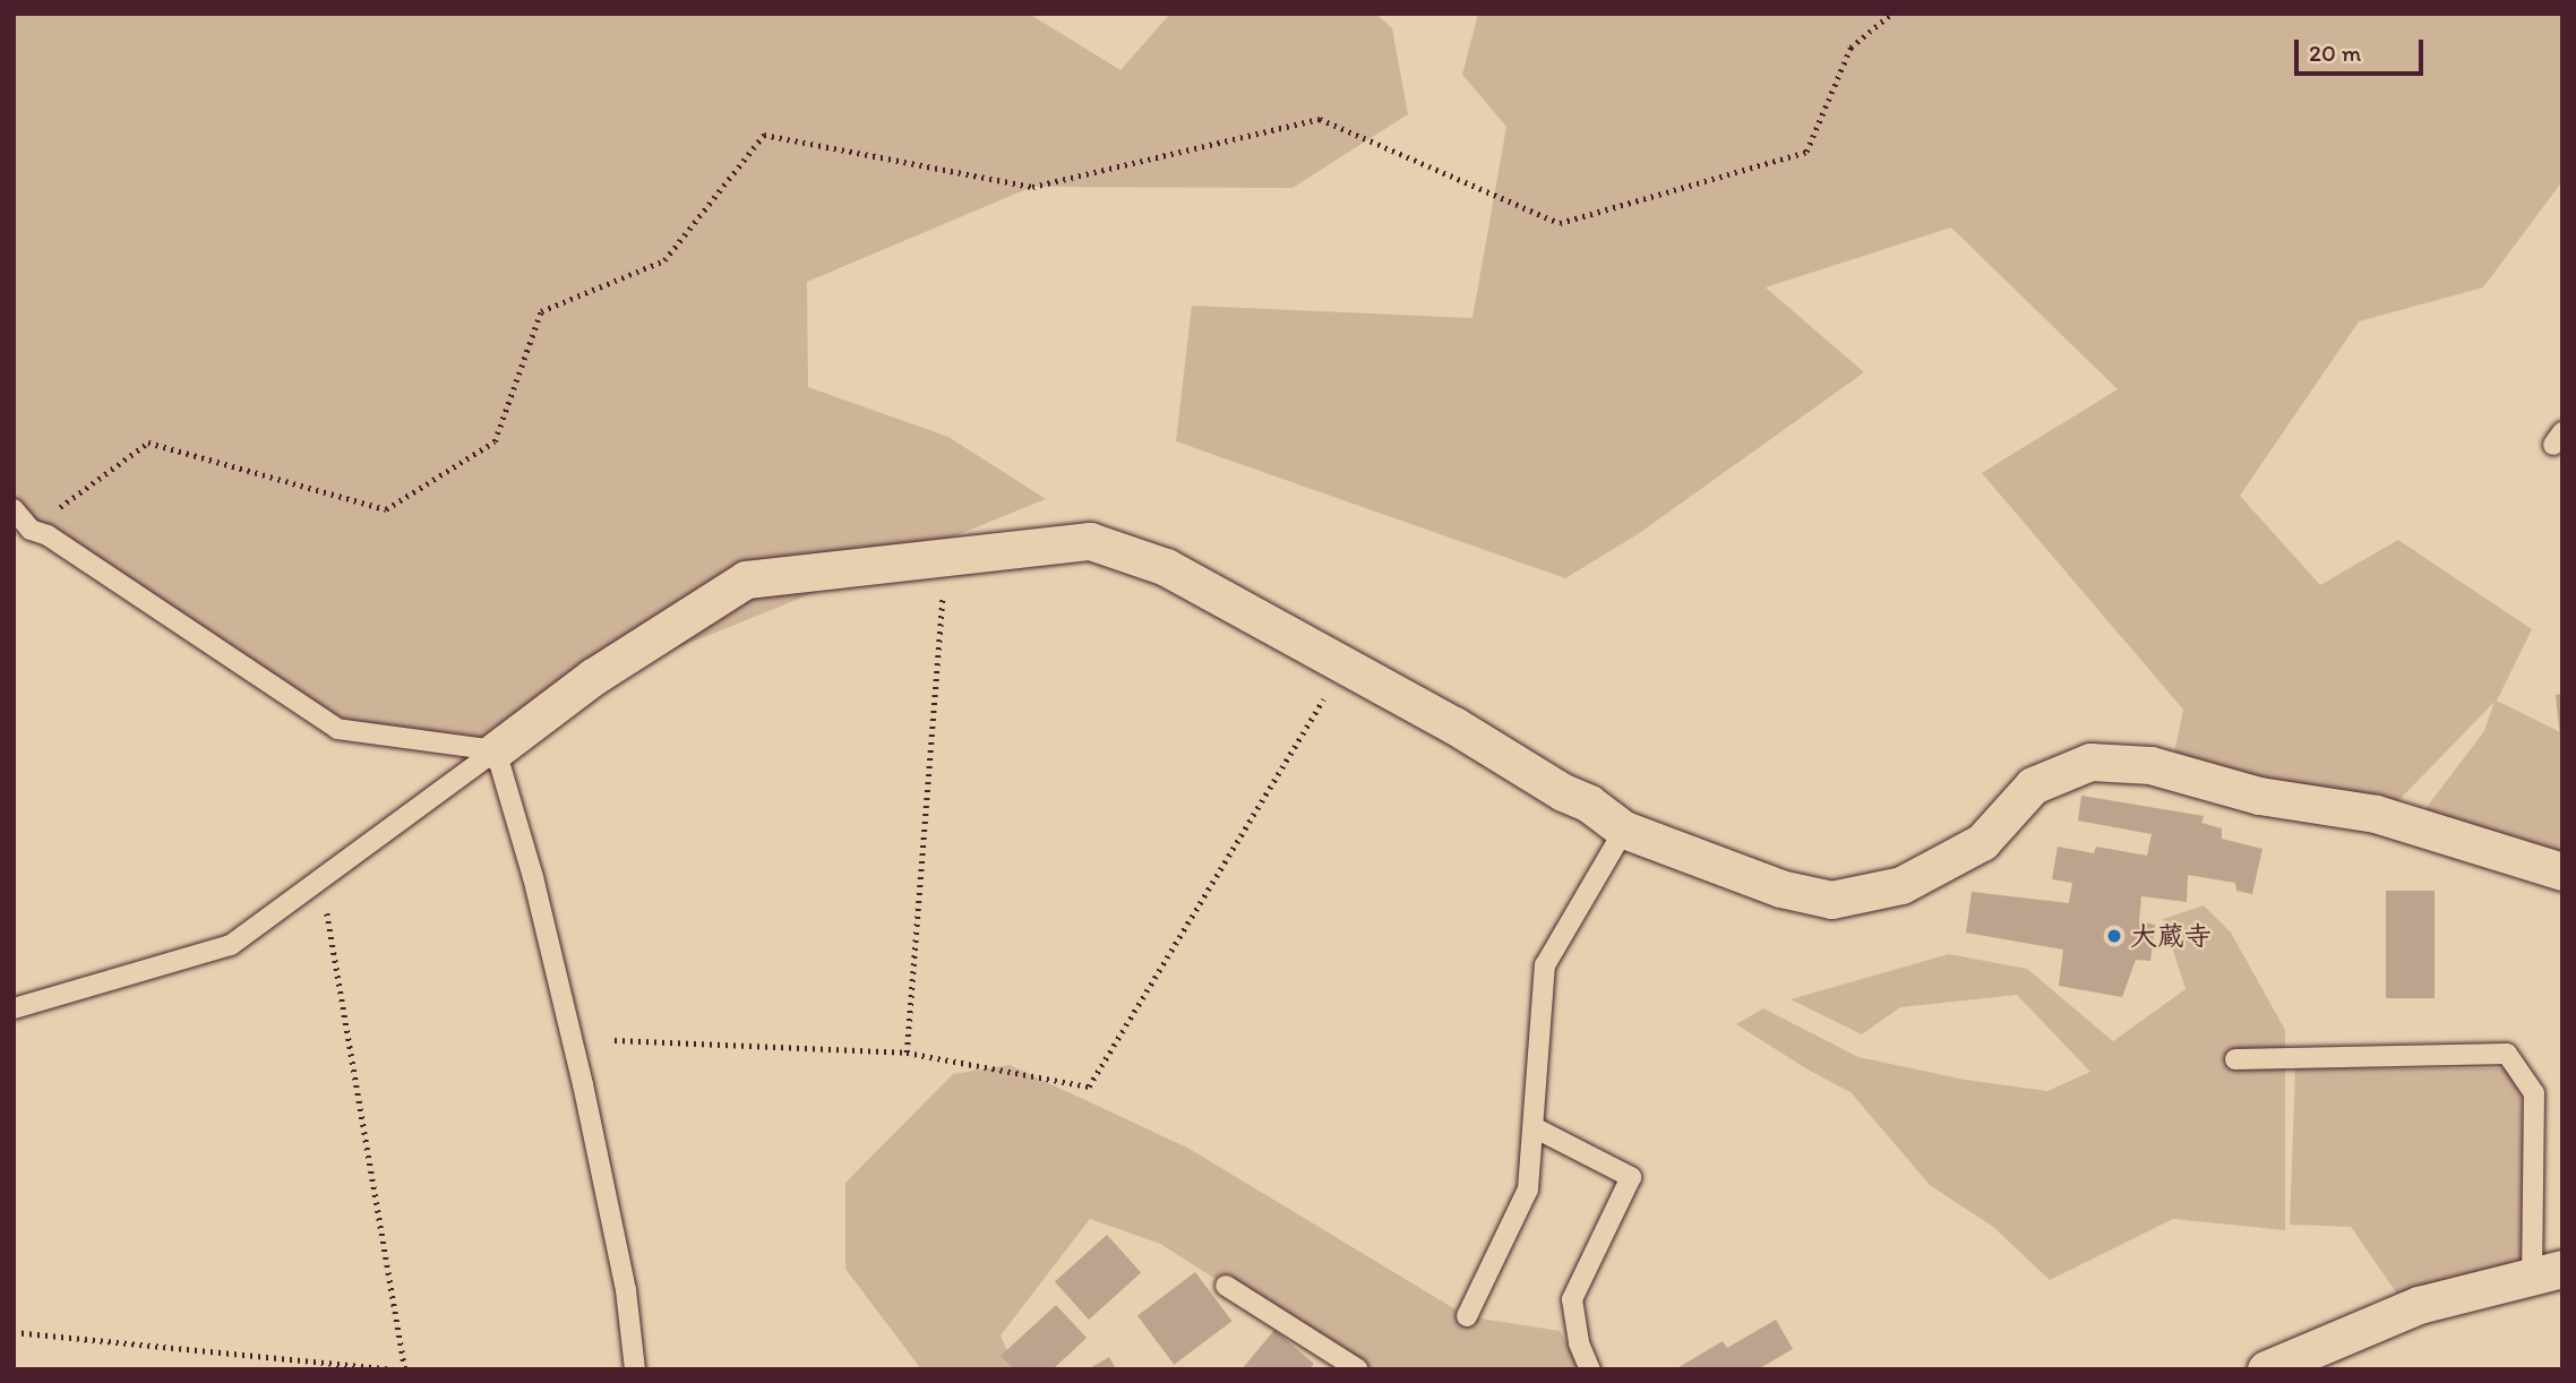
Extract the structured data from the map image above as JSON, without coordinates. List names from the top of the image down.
{
  "places": ["大蔵寺"],
  "scale_bar": "20 m"
}
